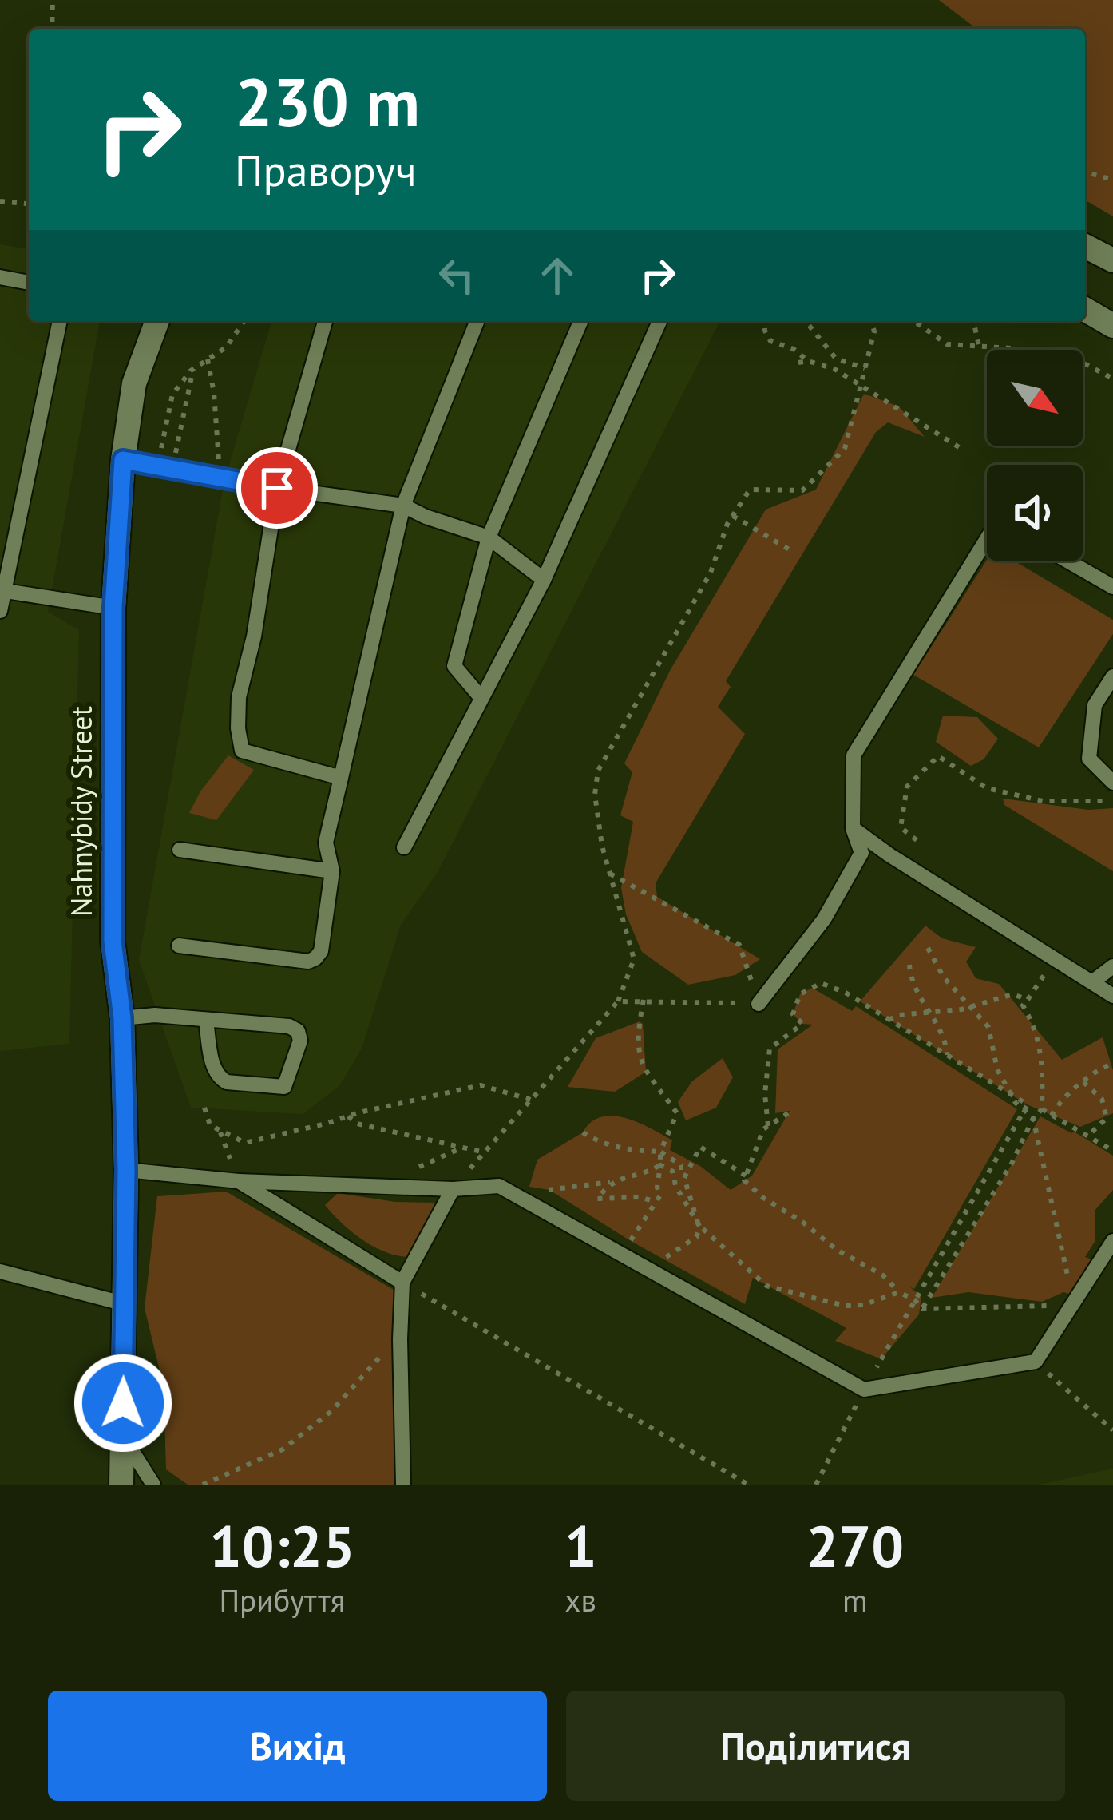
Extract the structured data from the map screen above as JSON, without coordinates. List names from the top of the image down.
{
  "streets": {
    "street": ["Nahnybidy Street"]
  },
  "north": "bottom right",
  "page": {
    "turn": ["230 m", "Праворуч"],
    "eta": [
      "10:25",
      "Прибуття",
      "1",
      "хв",
      "270",
      "m"
    ],
    "buttons": ["Вихід", "Поділитися"]
  }
}
